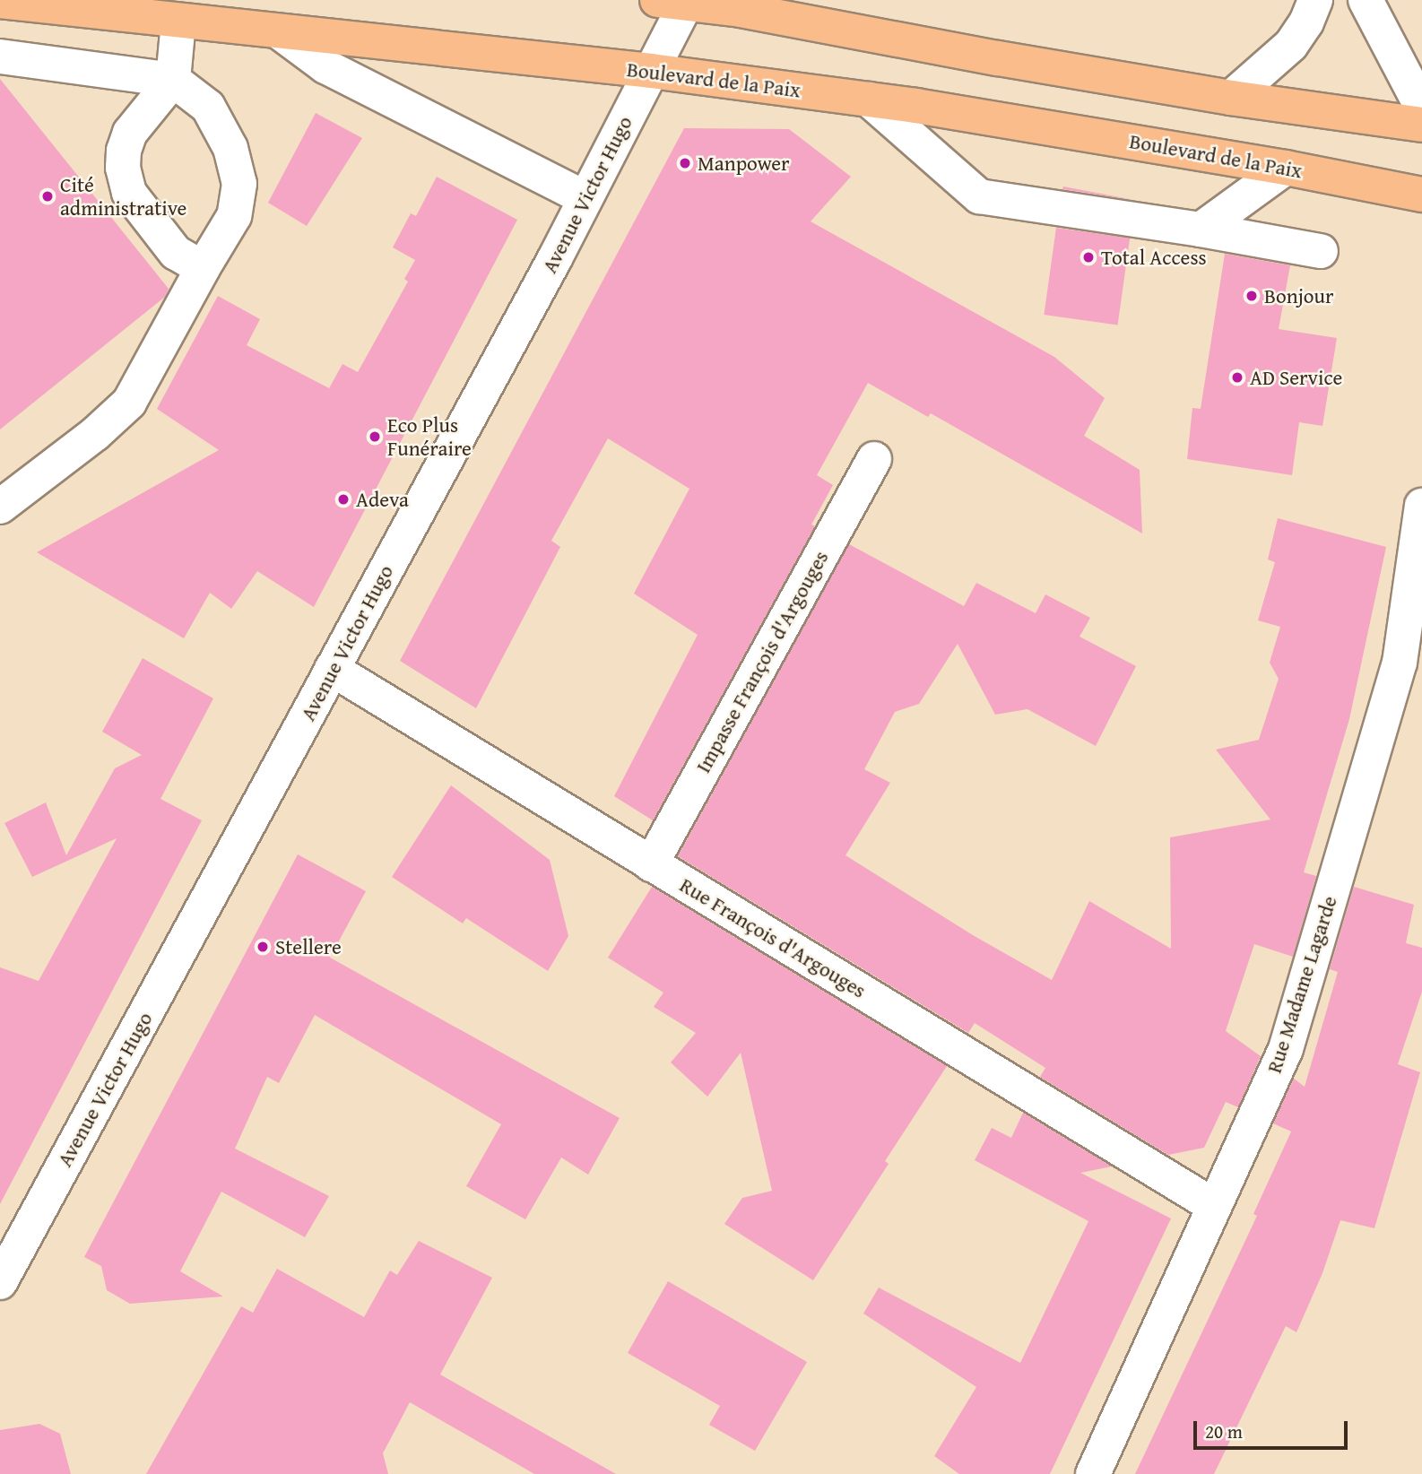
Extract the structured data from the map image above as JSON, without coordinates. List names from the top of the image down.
{
  "streets": {
    "main road": ["Boulevard de la Paix"],
    "street": [
      "Avenue Victor Hugo",
      "Impasse François d'Argouges",
      "Rue François d'Argouges",
      "Rue Madame Lagarde"
    ]
  },
  "crossings": [
    ["Boulevard de la Paix", "Avenue Victor Hugo"],
    ["Avenue Victor Hugo", "Rue François d'Argouges"],
    ["Impasse François d'Argouges", "Rue François d'Argouges"],
    ["Rue François d'Argouges", "Rue Madame Lagarde"]
  ],
  "places": [
    "Manpower",
    "Cité administrative",
    "Total Access",
    "Bonjour",
    "AD Service",
    "Eco Plus Funéraire",
    "Adeva",
    "Stellere"
  ],
  "scale_bar": "20 m"
}
